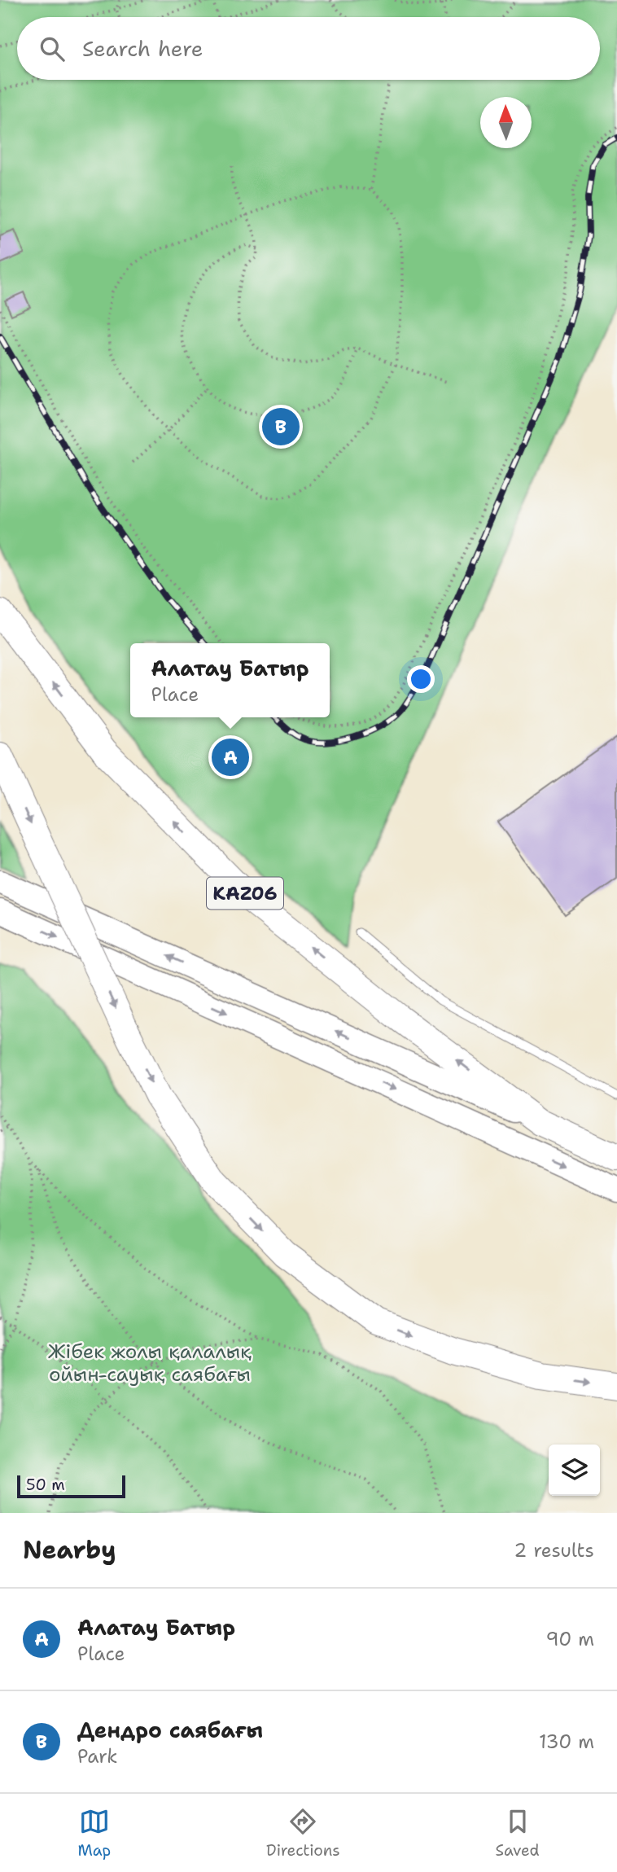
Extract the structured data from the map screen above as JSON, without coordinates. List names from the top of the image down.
{
  "streets": {
    "highway": ["KАZ06"]
  },
  "parks": ["Жібек жолы қалалық ойын-сауық саябағы"],
  "scale_bar": "50 m",
  "north": "top",
  "page": {
    "search": "Search here",
    "pins": ["B", "A"],
    "popup": ["Алатау Батыр", "Place"],
    "scale": "50 m",
    "heading": ["Nearby", "2 results"],
    "list": [
      {
        "mark": "A",
        "name": "Алатау Батыр",
        "note": "Place",
        "value": "90 m"
      },
      {
        "mark": "B",
        "name": "Дендро саябағы",
        "note": "Park",
        "value": "130 m"
      }
    ],
    "nav": ["Map", "Directions", "Saved"]
  }
}
